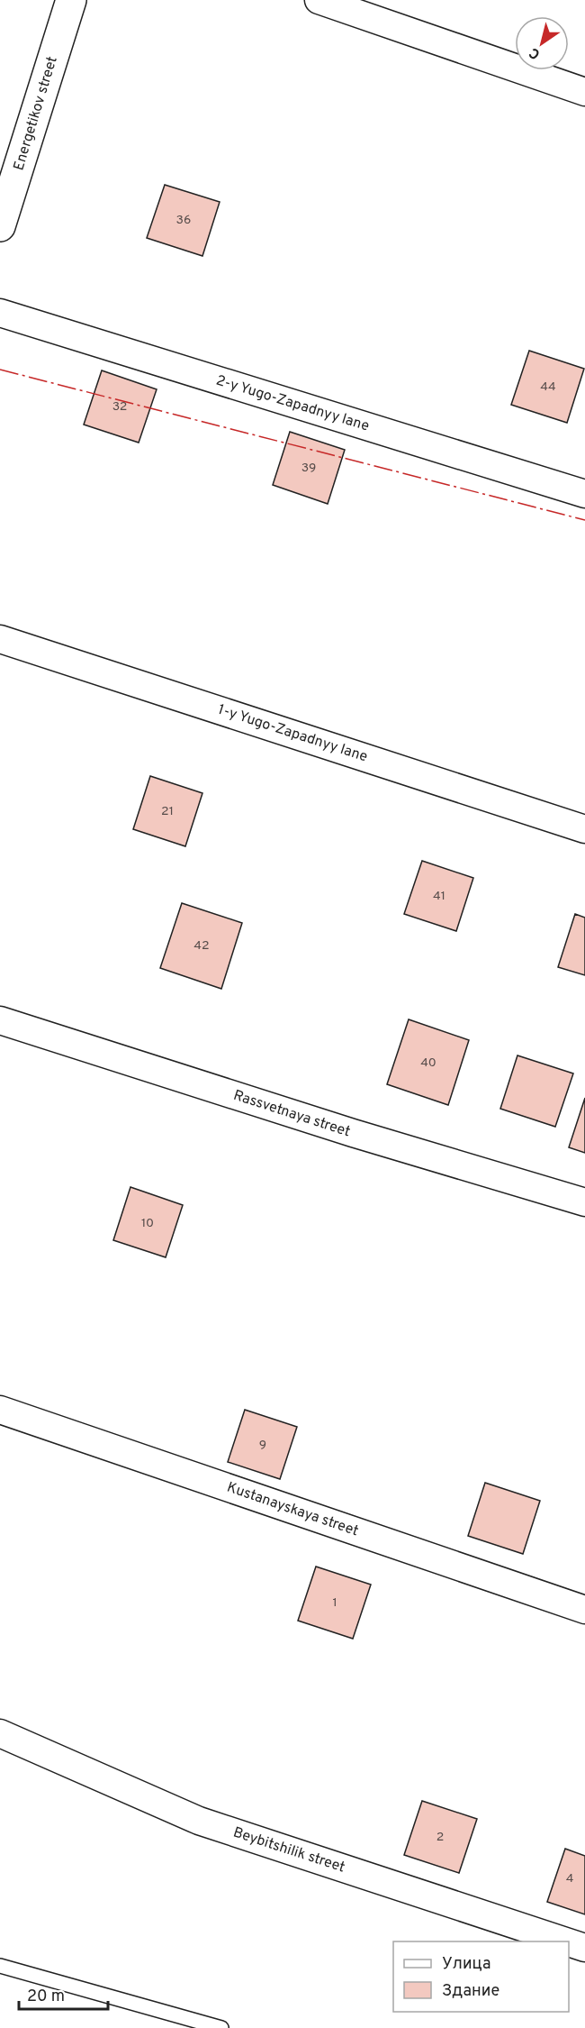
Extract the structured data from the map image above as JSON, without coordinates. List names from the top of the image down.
{
  "streets": {
    "main road": ["Energetikov street"],
    "street": [
      "2-y Yugo-Zapadnyy lane",
      "1-y Yugo-Zapadnyy lane",
      "Rassvetnaya street",
      "Kustanayskaya street",
      "Beybitshilik street"
    ]
  },
  "house_numbers": [
    "36",
    "44",
    "32",
    "39",
    "21",
    "41",
    "42",
    "40",
    "10",
    "9",
    "1",
    "2",
    "4"
  ],
  "legend": ["Улица", "Здание"],
  "scale_bar": "20 m",
  "north": "bottom left"
}
